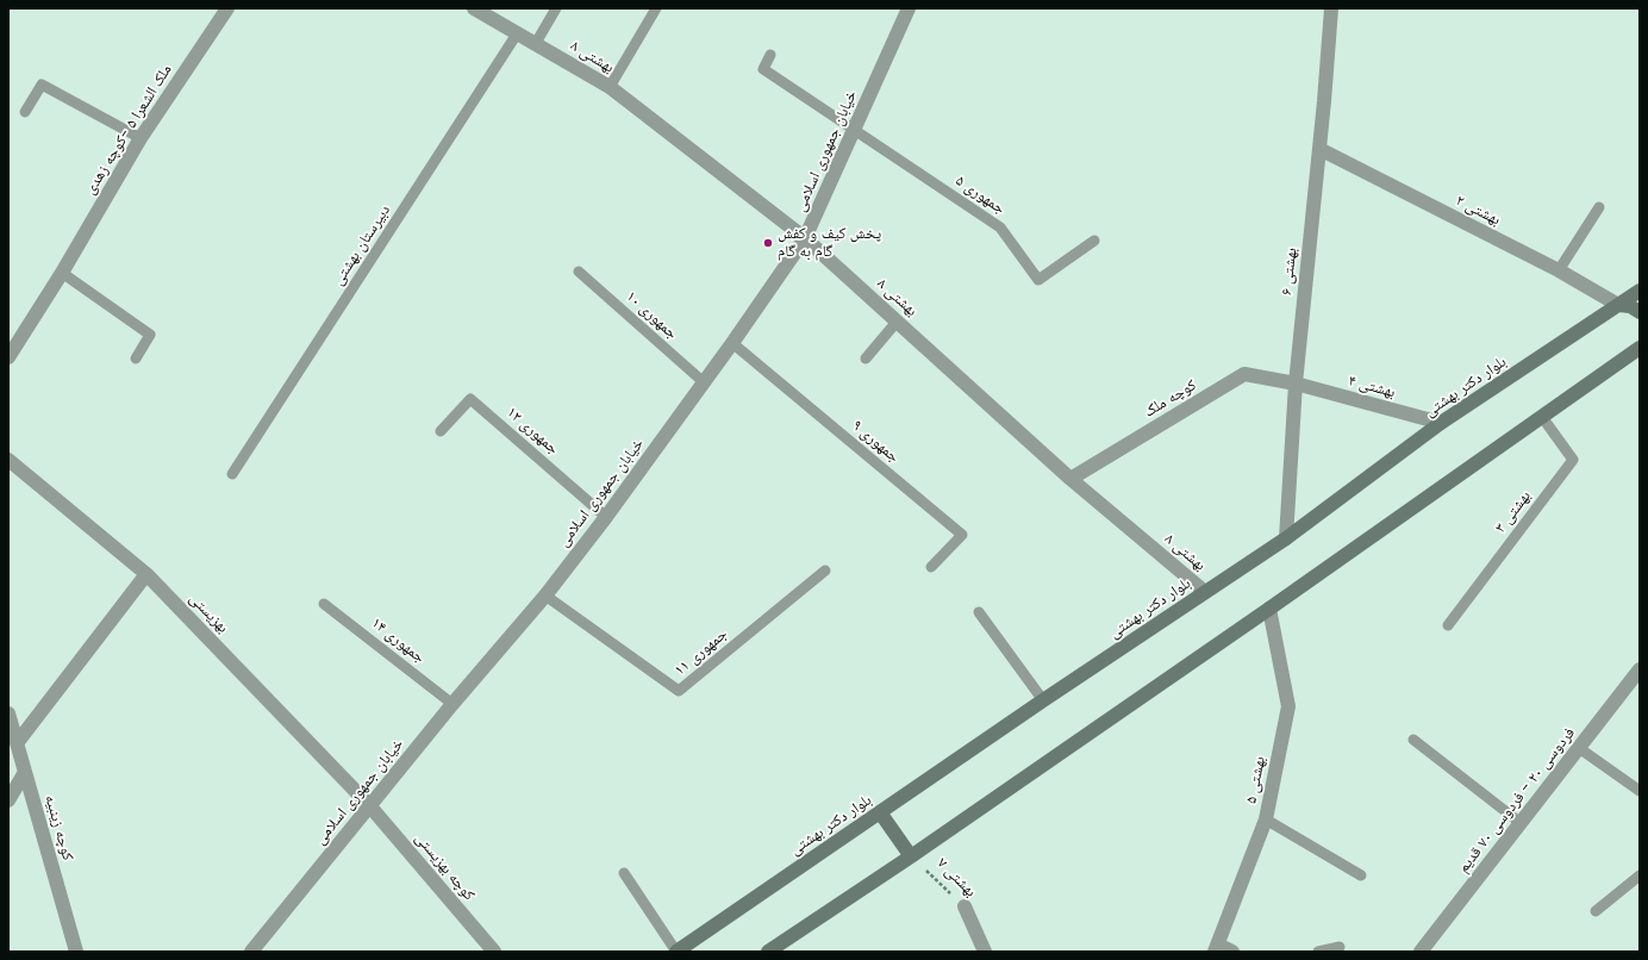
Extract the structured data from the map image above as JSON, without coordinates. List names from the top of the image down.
{
  "streets": {
    "main road": ["بلوار دکتر بهشتی"],
    "street": [
      "بهشتی ۸",
      "ملک الشعرا ۵ -کوچه زهدی",
      "خیابان جمهوری اسلامی",
      "بهشتی ۲",
      "بهشتی ۶",
      "بهشتی ۴",
      "کوچه ملک",
      "بهزیستی",
      "بهشتی ۵",
      "فردوسی ۲۰ - فردوسی ۷۰ قدیم",
      "کوچه زینبیه",
      "کوچه بهزیستی",
      "بهشتی ۷"
    ],
    "lane": [
      "جمهوری ۵",
      "دبیرستان بهشتی",
      "جمهوری ۱۰",
      "جمهوری ۱۲",
      "جمهوری ۹",
      "بهشتی ۳",
      "جمهوری ۱۴",
      "جمهوری ۱۱"
    ]
  },
  "crossings": [
    ["بهشتی ۸", "خیابان جمهوری اسلامی"],
    ["بهشتی ۸", "دبیرستان بهشتی"],
    ["بهشتی ۸", "بلوار دکتر بهشتی"],
    ["بهشتی ۸", "کوچه ملک"],
    ["خیابان جمهوری اسلامی", "جمهوری ۵"],
    ["خیابان جمهوری اسلامی", "جمهوری ۱۰"],
    ["خیابان جمهوری اسلامی", "جمهوری ۱۲"],
    ["خیابان جمهوری اسلامی", "جمهوری ۹"],
    ["خیابان جمهوری اسلامی", "بهزیستی"],
    ["خیابان جمهوری اسلامی", "جمهوری ۱۴"],
    ["خیابان جمهوری اسلامی", "جمهوری ۱۱"],
    ["خیابان جمهوری اسلامی", "کوچه بهزیستی"],
    ["بهشتی ۲", "بهشتی ۶"],
    ["بهشتی ۲", "بلوار دکتر بهشتی"],
    ["بهشتی ۶", "بهشتی ۴"],
    ["بهشتی ۶", "بلوار دکتر بهشتی"],
    ["بهشتی ۶", "کوچه ملک"],
    ["بهشتی ۴", "بلوار دکتر بهشتی"],
    ["بهشتی ۴", "کوچه ملک"],
    ["بهزیستی", "کوچه بهزیستی"]
  ],
  "places": ["پخش کیف و کفش گام به گام"]
}
